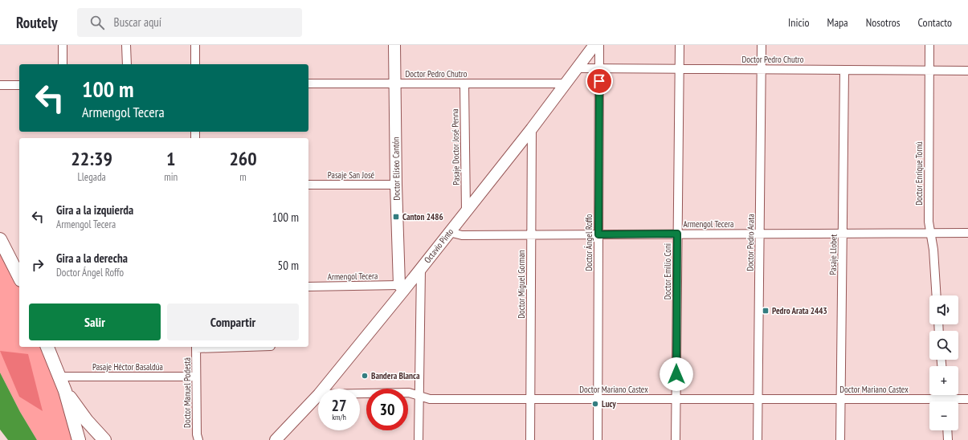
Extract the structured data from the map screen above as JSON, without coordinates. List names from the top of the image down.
{
  "streets": {
    "main road": ["Doctor Eliseo Cantón", "Octavio Pinto"],
    "street": [
      "Doctor Pedro Chutro",
      "Pasaje Doctor José Penna",
      "Doctor Enrique Tornú",
      "Pasaje San José",
      "Armengol Tecera",
      "Doctor Ángel Roffo",
      "Doctor Pedro Arata",
      "Pasaje Llobet",
      "Doctor Emilio Coni",
      "Doctor Miguel Gorman",
      "Pasaje Héctor Basaldúa",
      "Doctor Mariano Castex",
      "Doctor Manuel Podestá"
    ]
  },
  "crossings": [
    ["Doctor Pedro Chutro", "Pasaje Doctor José Penna"],
    ["Doctor Pedro Chutro", "Doctor Eliseo Cantón"],
    ["Doctor Pedro Chutro", "Doctor Enrique Tornú"],
    ["Doctor Pedro Chutro", "Doctor Ángel Roffo"],
    ["Doctor Pedro Chutro", "Doctor Pedro Arata"],
    ["Doctor Pedro Chutro", "Octavio Pinto"],
    ["Doctor Pedro Chutro", "Pasaje Llobet"],
    ["Doctor Pedro Chutro", "Doctor Emilio Coni"],
    ["Pasaje Doctor José Penna", "Octavio Pinto"],
    ["Doctor Eliseo Cantón", "Pasaje San José"],
    ["Doctor Eliseo Cantón", "Armengol Tecera"],
    ["Doctor Eliseo Cantón", "Octavio Pinto"],
    ["Doctor Enrique Tornú", "Armengol Tecera"],
    ["Armengol Tecera", "Doctor Ángel Roffo"],
    ["Armengol Tecera", "Doctor Pedro Arata"],
    ["Armengol Tecera", "Octavio Pinto"],
    ["Armengol Tecera", "Pasaje Llobet"],
    ["Armengol Tecera", "Doctor Emilio Coni"],
    ["Armengol Tecera", "Doctor Miguel Gorman"],
    ["Doctor Ángel Roffo", "Doctor Mariano Castex"],
    ["Doctor Pedro Arata", "Doctor Mariano Castex"],
    ["Octavio Pinto", "Doctor Miguel Gorman"],
    ["Pasaje Llobet", "Doctor Mariano Castex"],
    ["Doctor Emilio Coni", "Doctor Mariano Castex"],
    ["Doctor Miguel Gorman", "Doctor Mariano Castex"],
    ["Pasaje Héctor Basaldúa", "Doctor Manuel Podestá"]
  ],
  "places": {
    "transit": ["Canton 2486", "Pedro Arata 2443"],
    "other": ["Bandera Blanca", "Lucy"]
  },
  "page": {
    "header": "Routely",
    "search": "Buscar aquí",
    "nav": [
      "Inicio",
      "Mapa",
      "Nosotros",
      "Contacto"
    ],
    "turn": ["100 m", "Armengol Tecera"],
    "eta": [
      "22:39",
      "Llegada",
      "1",
      "min",
      "260",
      "m"
    ],
    "list": [
      {
        "name": "Gira a la izquierda",
        "note": "Armengol Tecera",
        "value": "100 m"
      },
      {
        "name": "Gira a la derecha",
        "note": "Doctor Ángel Roffo",
        "value": "50 m"
      }
    ],
    "map_buttons": ["+", "−"],
    "buttons": ["Salir", "Compartir"],
    "speed": "27 km/h",
    "limit": "30"
  }
}
